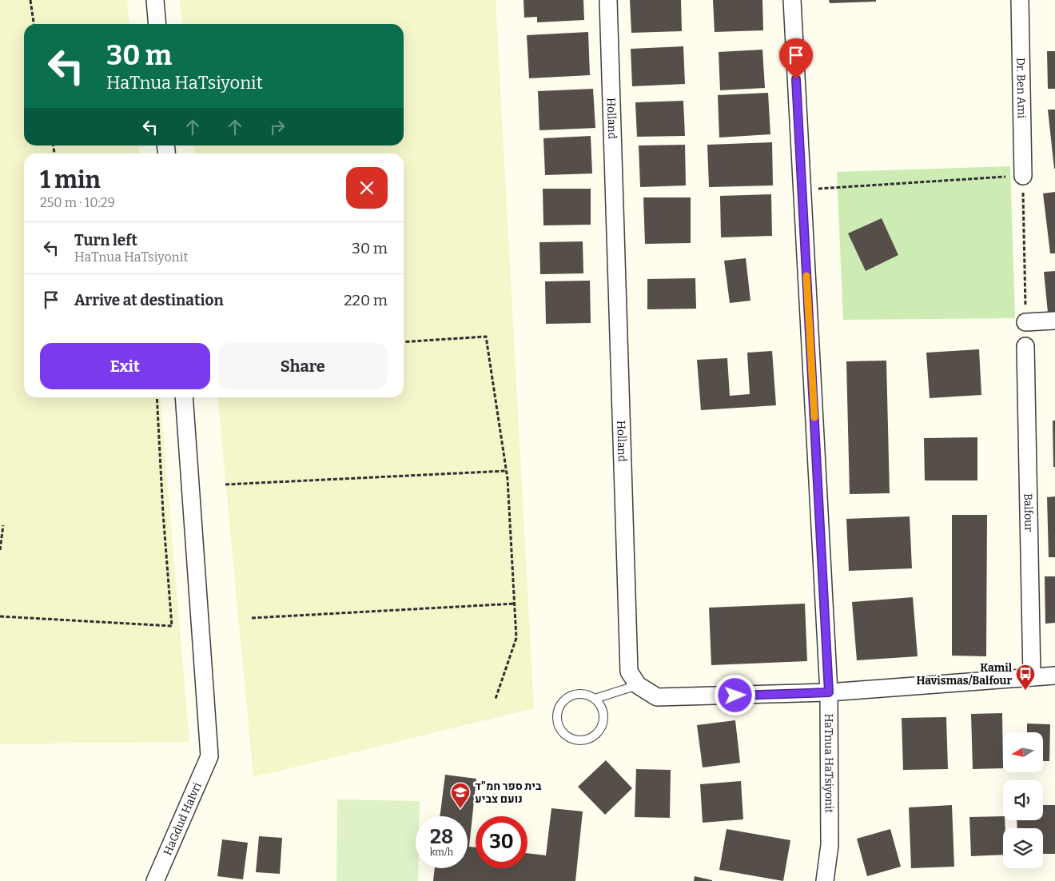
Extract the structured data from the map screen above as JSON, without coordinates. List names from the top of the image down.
{
  "streets": {
    "street": [
      "Dr. Ben Ami",
      "Holland",
      "Balfour",
      "HaTnua HaTsiyonit",
      "HaGdud HaIvri"
    ]
  },
  "places": {
    "bus stop": ["Kamil Havismas/Balfour"],
    "school or university": ["בית ספר חמ\"ד נועם צביע"]
  },
  "north": "left",
  "page": {
    "turn": ["30 m", "HaTnua HaTsiyonit"],
    "heading": ["1 min", "250 m · 10:29"],
    "list": [
      {
        "name": "Turn left",
        "note": "HaTnua HaTsiyonit",
        "value": "30 m"
      },
      {
        "name": "Arrive at destination",
        "value": "220 m"
      }
    ],
    "buttons": ["Exit", "Share"],
    "speed": "28 km/h",
    "limit": "30"
  }
}
